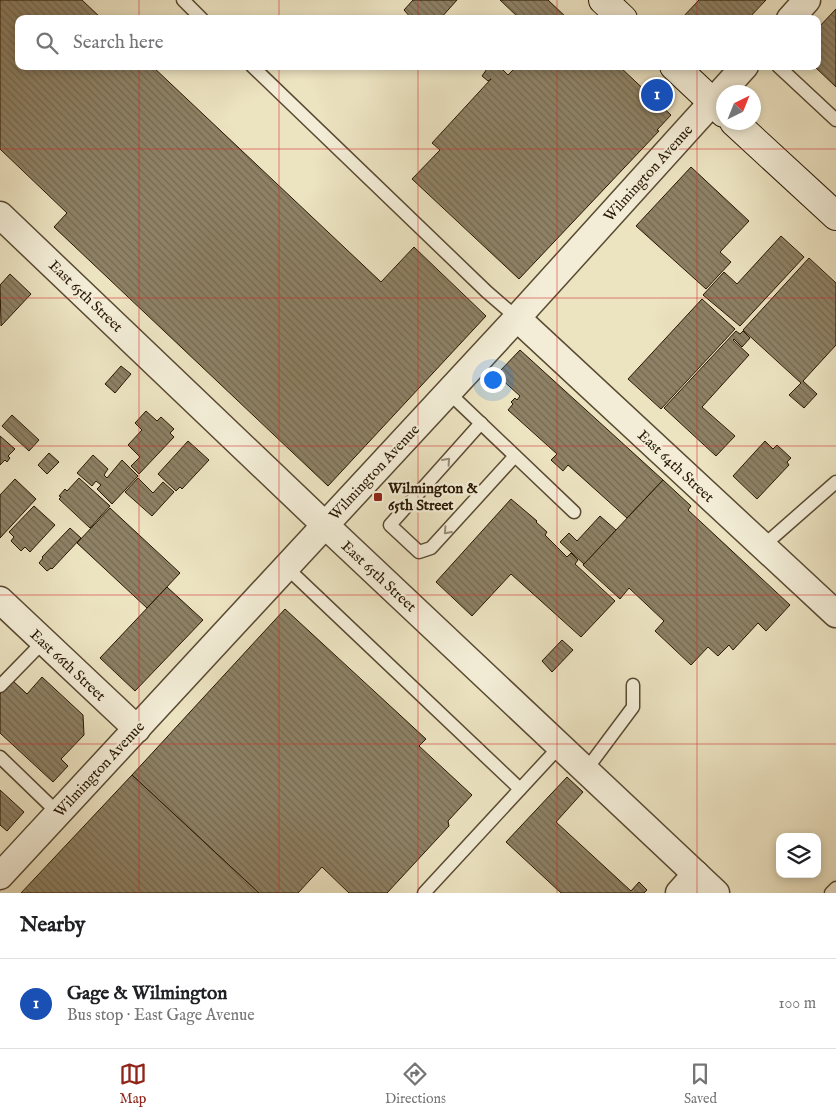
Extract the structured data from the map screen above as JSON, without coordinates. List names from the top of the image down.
{
  "streets": {
    "street": [
      "Wilmington Avenue",
      "East 65th Street",
      "East 64th Street",
      "East 66th Street"
    ]
  },
  "crossings": [
    ["Wilmington Avenue", "East 65th Street"],
    ["Wilmington Avenue", "East 64th Street"],
    ["Wilmington Avenue", "East 66th Street"]
  ],
  "places": {
    "transit": ["Wilmington & 65th Street"]
  },
  "north": "top right",
  "page": {
    "search": "Search here",
    "pins": "1",
    "heading": "Nearby",
    "list": [
      {
        "mark": "1",
        "name": "Gage & Wilmington",
        "note": "Bus stop · East Gage Avenue",
        "value": "100 m"
      }
    ],
    "nav": ["Map", "Directions", "Saved"]
  }
}
